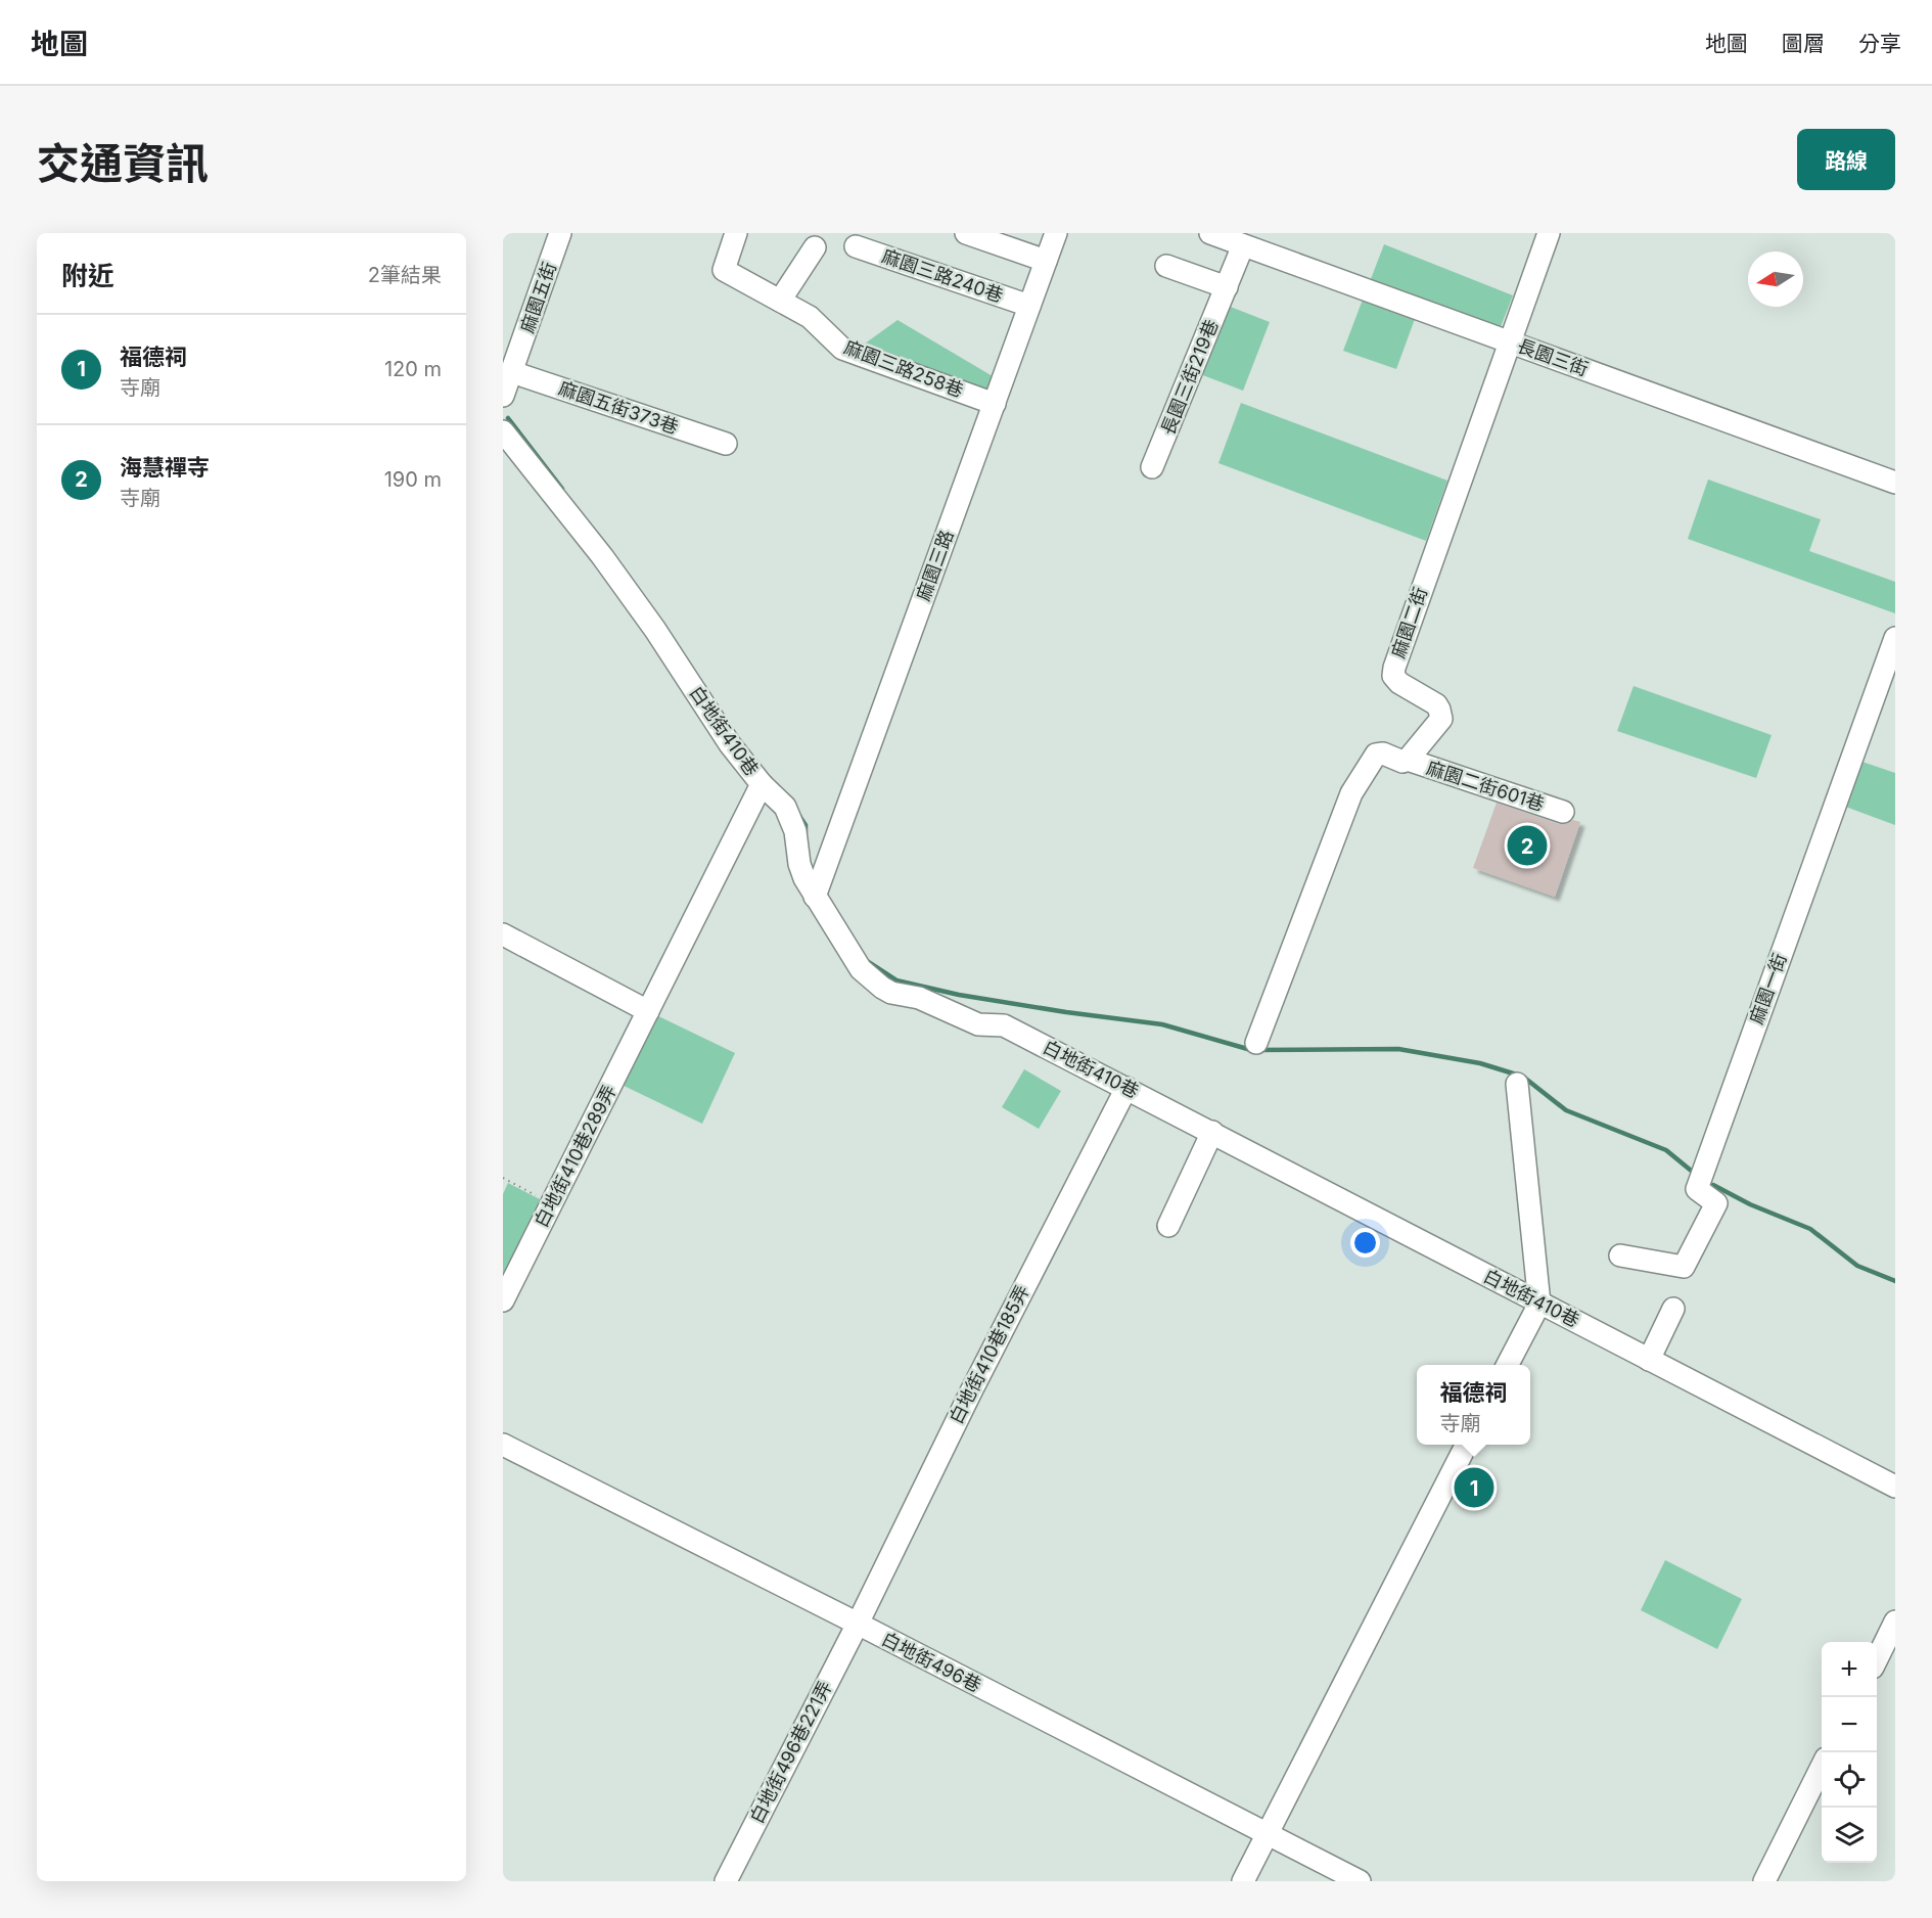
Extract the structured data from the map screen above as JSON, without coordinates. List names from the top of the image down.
{
  "streets": {
    "street": [
      "麻園三路240巷",
      "麻園五街",
      "長園三街",
      "麻園三路258巷",
      "長園三街219巷",
      "麻園五街373巷",
      "麻園三路",
      "麻園二街",
      "白地街410巷",
      "麻園二街601巷",
      "麻園一街",
      "白地街410巷289弄",
      "白地街410巷185弄",
      "白地街496巷",
      "白地街496巷221弄"
    ]
  },
  "crossings": [
    ["麻園三路240巷", "麻園三路"],
    ["麻園五街", "麻園五街373巷"],
    ["長園三街", "長園三街219巷"],
    ["長園三街", "麻園二街"],
    ["麻園三路258巷", "麻園三路"],
    ["麻園三路", "白地街410巷"],
    ["麻園二街", "麻園二街601巷"],
    ["白地街410巷", "白地街410巷289弄"],
    ["白地街410巷", "白地街410巷185弄"],
    ["白地街410巷185弄", "白地街496巷"],
    ["白地街410巷185弄", "白地街496巷221弄"],
    ["白地街496巷", "白地街496巷221弄"]
  ],
  "north": "left",
  "page": {
    "header": "地圖",
    "nav": ["地圖", "圖層", "分享"],
    "title": "交通資訊",
    "buttons": "路線",
    "heading": ["附近", "2筆結果"],
    "list": [
      {
        "mark": "1",
        "name": "福德祠",
        "note": "寺廟",
        "value": "120 m"
      },
      {
        "mark": "2",
        "name": "海慧禪寺",
        "note": "寺廟",
        "value": "190 m"
      }
    ],
    "pins": ["2", "1"],
    "popup": ["福德祠", "寺廟"],
    "map_buttons": ["+", "−"]
  }
}
